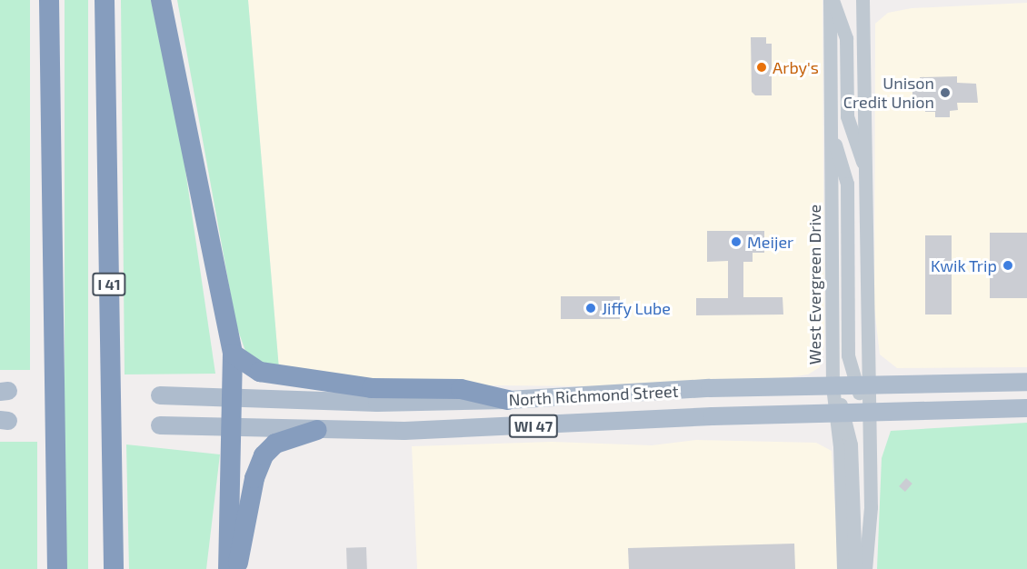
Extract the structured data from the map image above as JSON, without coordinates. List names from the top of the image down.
{
  "streets": {
    "highway": ["I 41"],
    "main road": ["North Richmond Street", "WI 47"],
    "street": ["West Evergreen Drive"]
  },
  "crossings": [
    ["West Evergreen Drive", "North Richmond Street"]
  ],
  "places": [
    "Arby's",
    "Unison Credit Union",
    "Meijer",
    "Kwik Trip",
    "Jiffy Lube"
  ]
}
